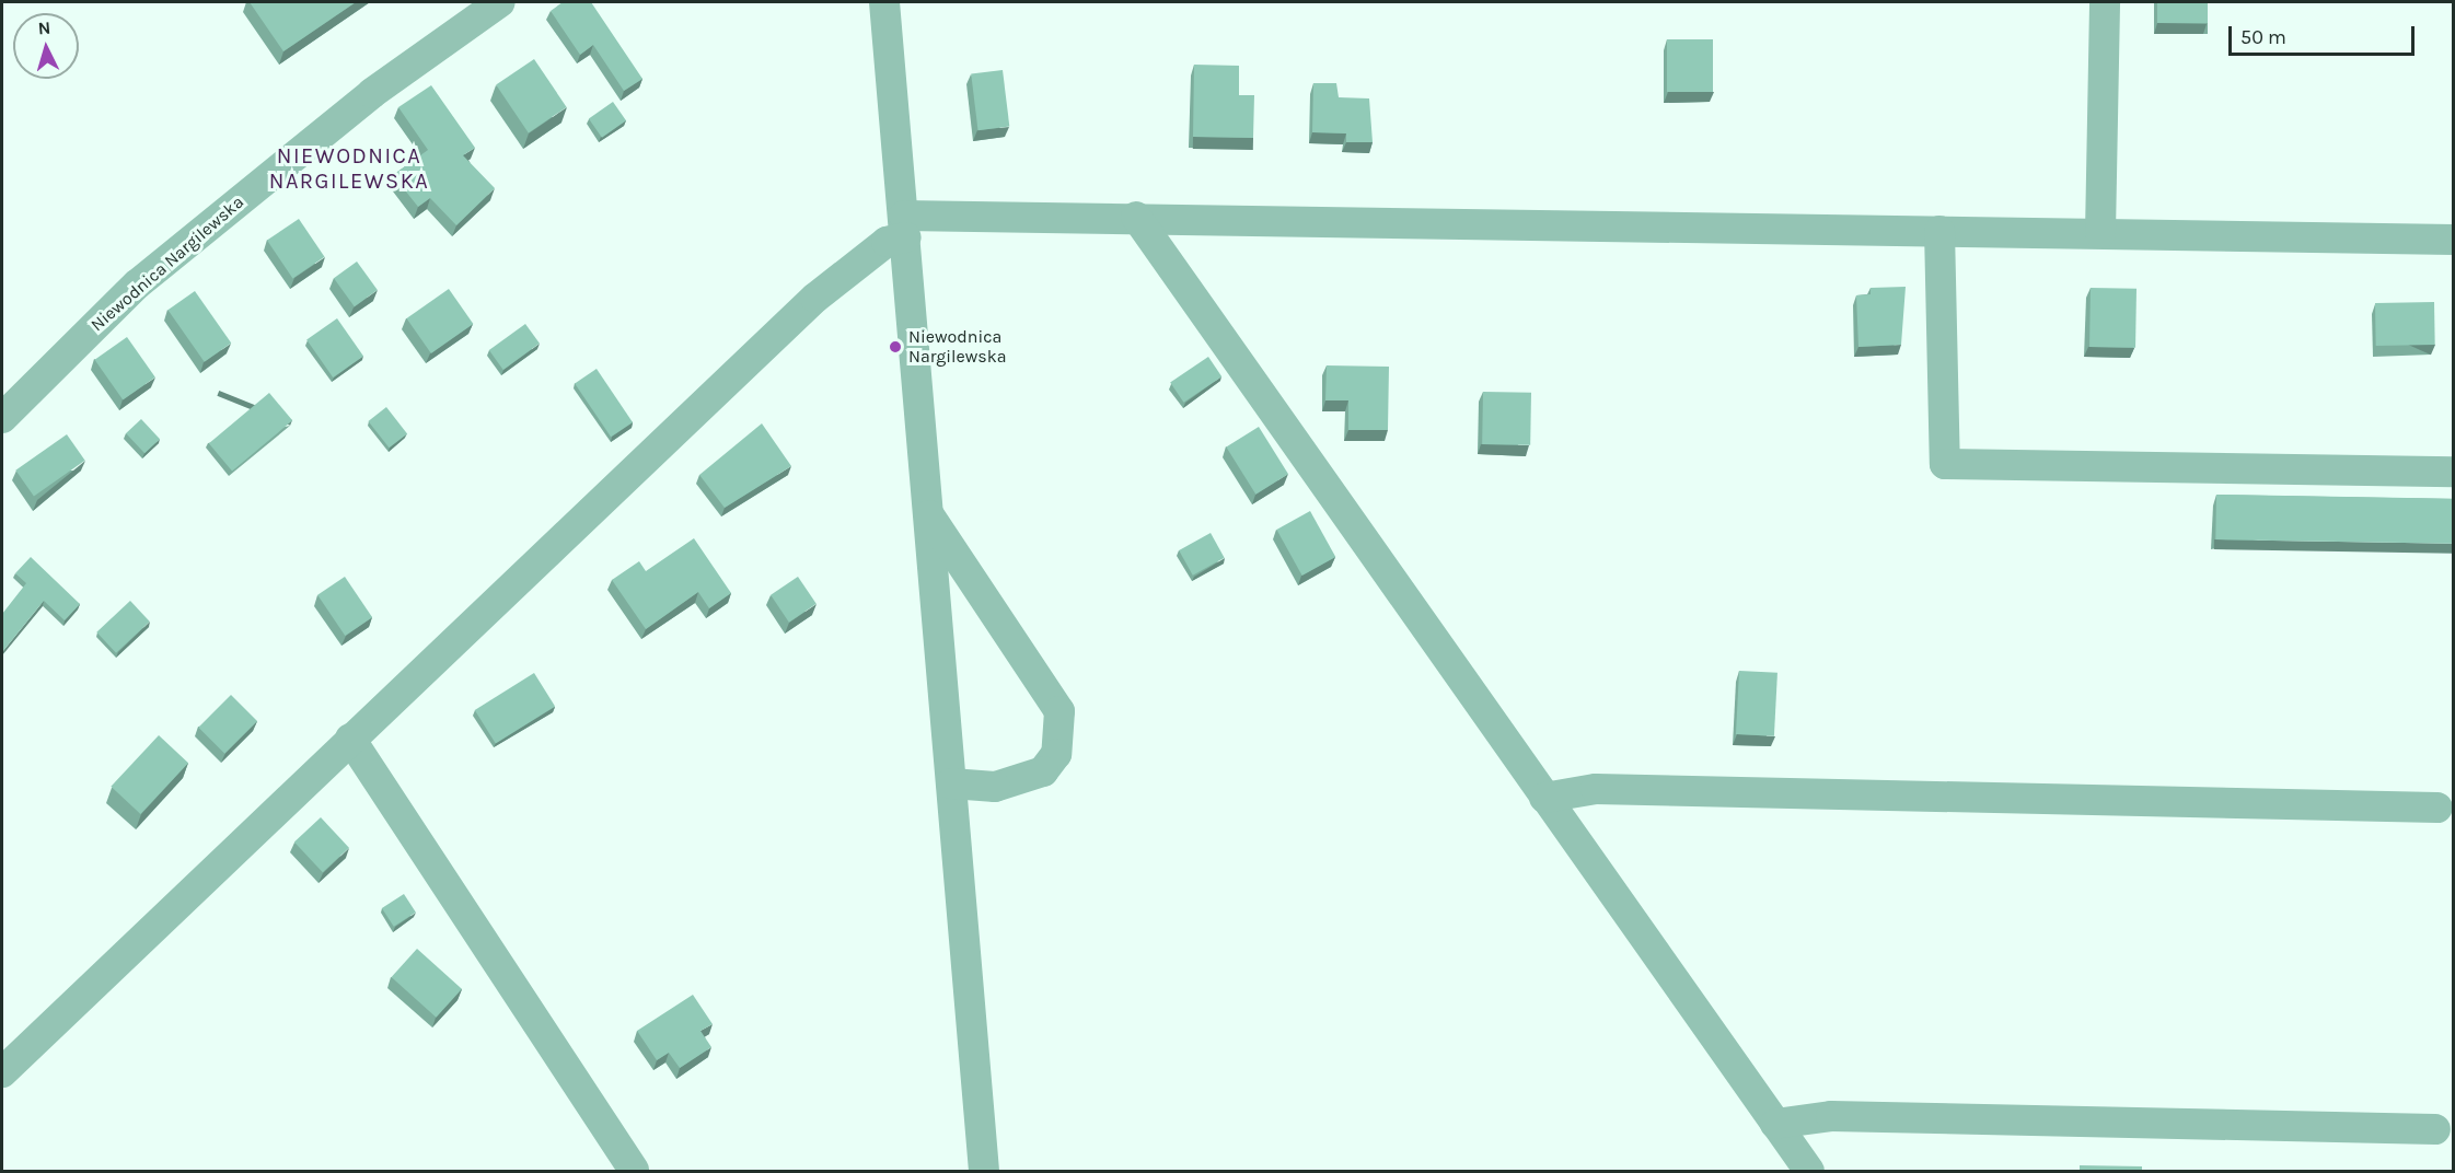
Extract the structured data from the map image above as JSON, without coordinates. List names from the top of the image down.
{
  "streets": {
    "street": ["Niewodnica Nargilewska"]
  },
  "districts": ["NIEWODNICA NARGILEWSKA"],
  "places": ["Niewodnica Nargilewska"],
  "scale_bar": "50 m",
  "north": "top"
}
